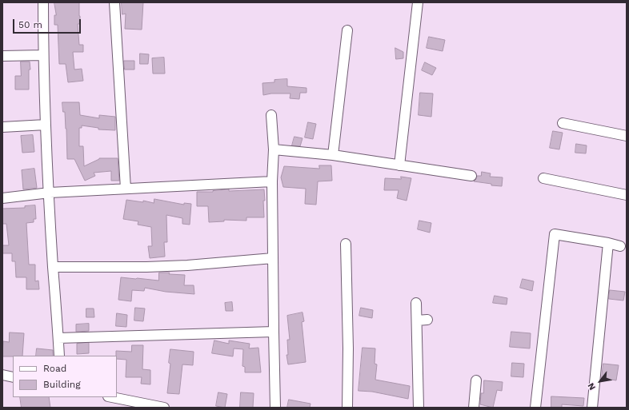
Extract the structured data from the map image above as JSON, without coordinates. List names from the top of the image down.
{
  "legend": ["Road", "Building"],
  "scale_bar": "50 m",
  "north": "bottom left"
}
